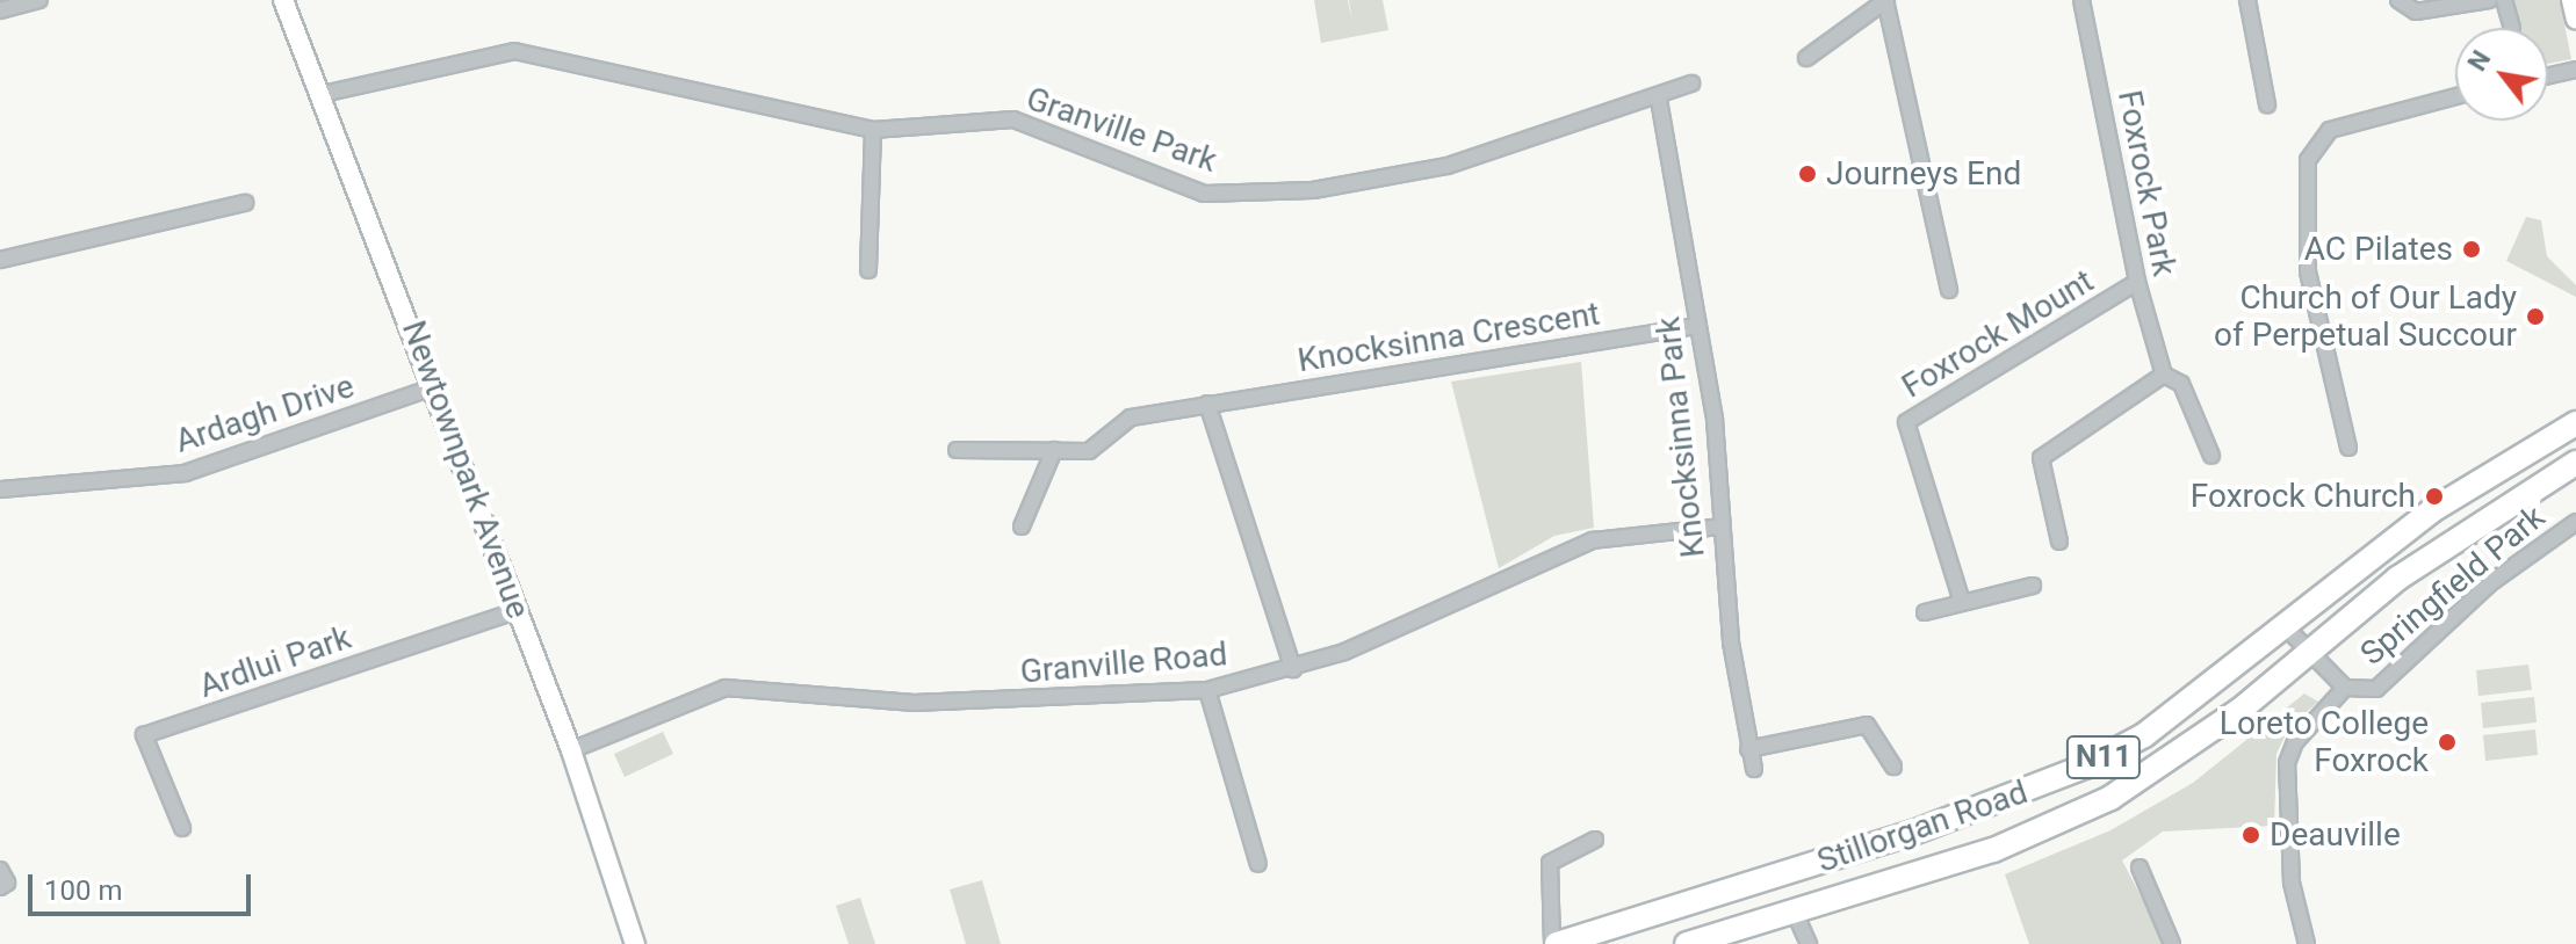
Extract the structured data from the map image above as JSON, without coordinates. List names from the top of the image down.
{
  "streets": {
    "highway": ["N11", "Stillorgan Road"],
    "main road": ["Newtownpark Avenue"],
    "street": [
      "Granville Park",
      "Foxrock Park",
      "Foxrock Mount",
      "Knocksinna Crescent",
      "Ardagh Drive",
      "Knocksinna Park",
      "Springfield Park",
      "Ardlui Park",
      "Granville Road"
    ]
  },
  "crossings": [
    ["Granville Park", "Knocksinna Park"],
    ["Granville Park", "Newtownpark Avenue"],
    ["Foxrock Park", "Foxrock Mount"],
    ["Knocksinna Crescent", "Knocksinna Park"],
    ["Ardagh Drive", "Newtownpark Avenue"],
    ["Knocksinna Park", "Granville Road"],
    ["Newtownpark Avenue", "Ardlui Park"],
    ["Newtownpark Avenue", "Granville Road"],
    ["Springfield Park", "Stillorgan Road"]
  ],
  "places": [
    "Journeys End",
    "AC Pilates",
    "Church of Our Lady of Perpetual Succour",
    "Foxrock Church",
    "Loreto College Foxrock",
    "Deauville"
  ],
  "scale_bar": "100 m",
  "north": "top left"
}
